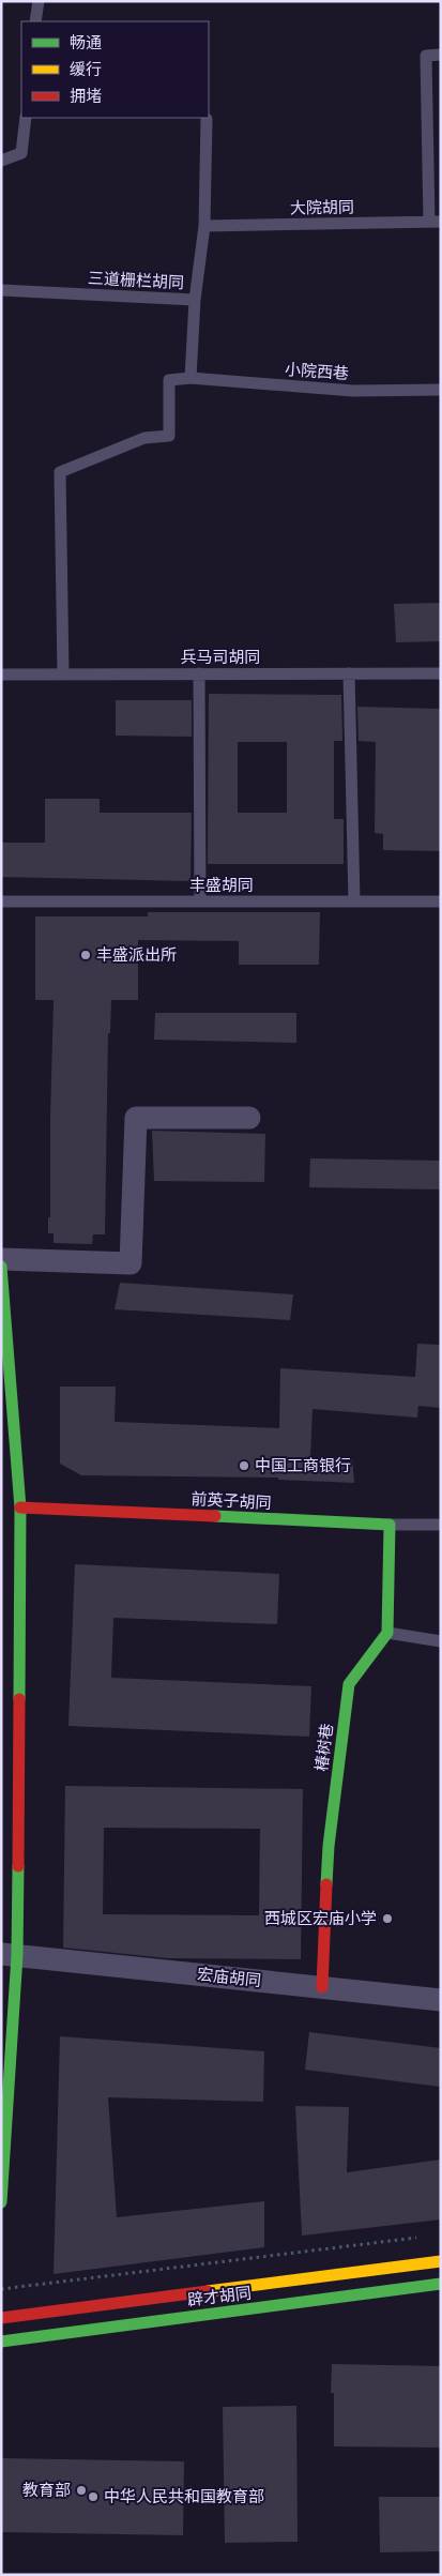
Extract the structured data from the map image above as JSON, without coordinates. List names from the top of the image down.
{
  "streets": {
    "street": [
      "前英子胡同",
      "椿树巷",
      "宏庙胡同",
      "辟才胡同"
    ],
    "lane": [
      "大院胡同",
      "三道栅栏胡同",
      "小院西巷",
      "兵马司胡同",
      "丰盛胡同"
    ]
  },
  "crossings": [
    ["大院胡同", "三道栅栏胡同"],
    ["椿树巷", "宏庙胡同"]
  ],
  "places": [
    "丰盛派出所",
    "中国工商银行",
    "西城区宏庙小学",
    "教育部",
    "中华人民共和国教育部"
  ],
  "legend": ["畅通", "缓行", "拥堵"]
}
